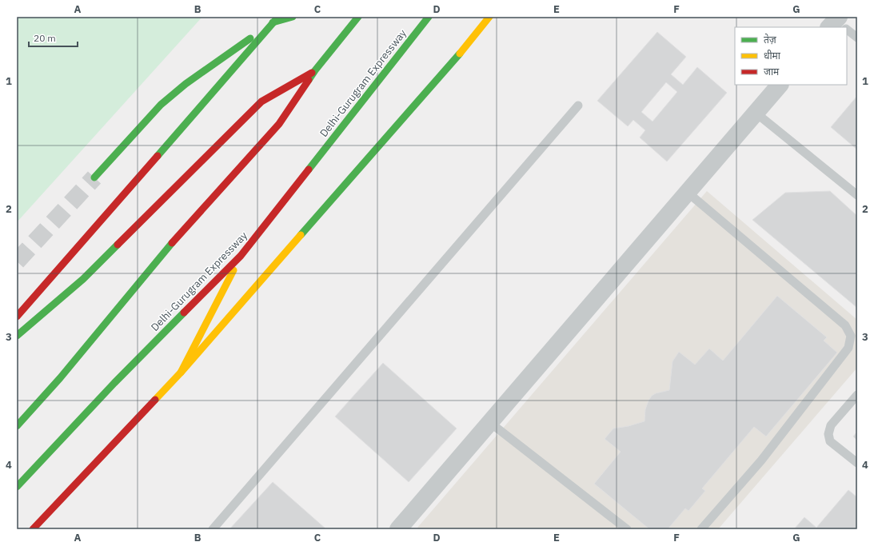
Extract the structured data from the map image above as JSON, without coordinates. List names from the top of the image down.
{
  "streets": {
    "main road": ["Delhi-Gurugram Expressway"]
  },
  "legend": ["तेज़", "धीमा", "जाम"],
  "scale_bar": "20 m",
  "grid": {
    "columns": [
      "A",
      "B",
      "C",
      "D",
      "E",
      "F",
      "G"
    ],
    "rows": [
      "1",
      "2",
      "3",
      "4"
    ]
  }
}
